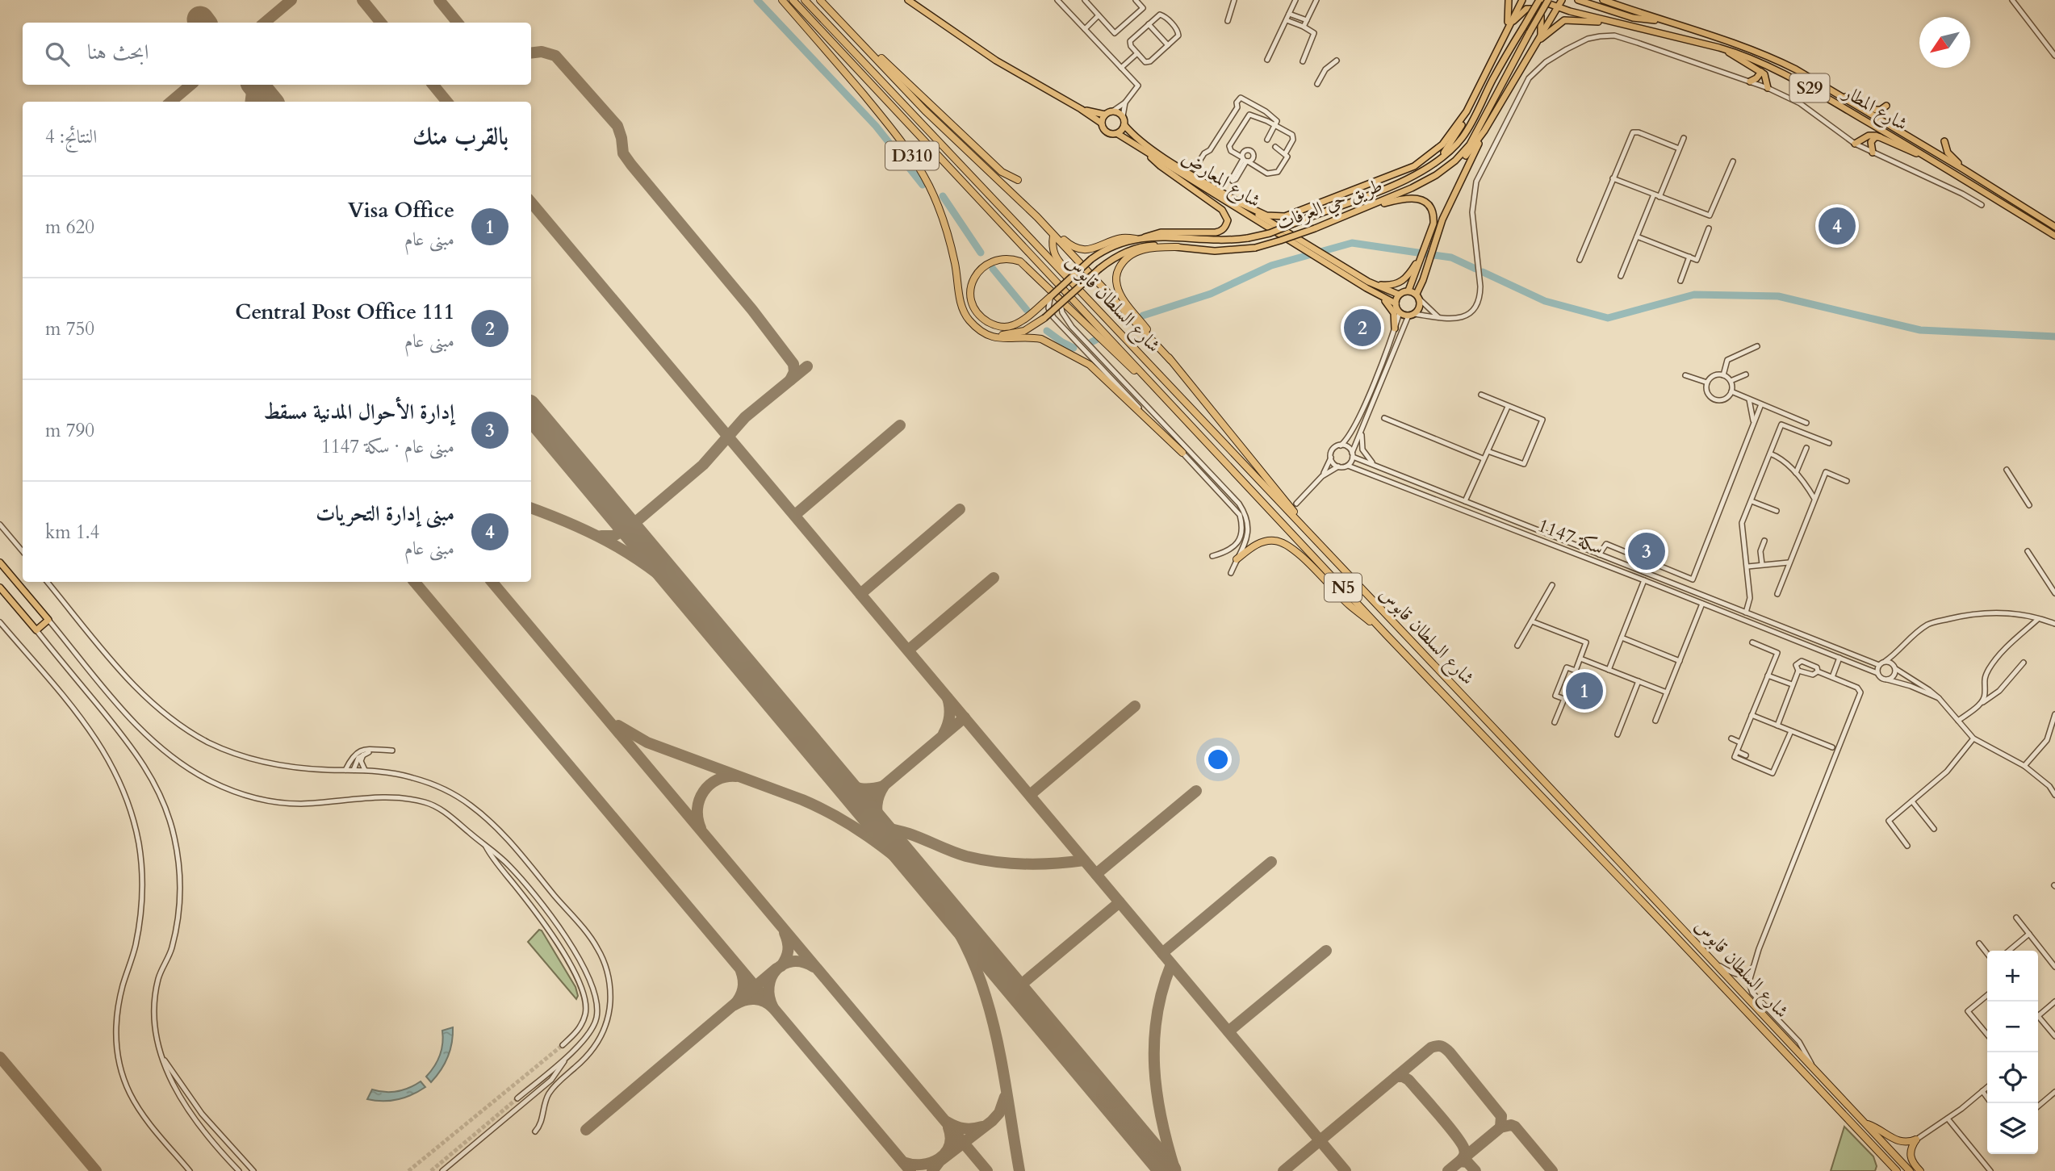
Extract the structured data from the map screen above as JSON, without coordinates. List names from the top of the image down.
{
  "streets": {
    "highway": ["D310", "شارع السلطان قابوس", "N5"],
    "main road": [
      "S29",
      "شارع المطار",
      "شارع المعارض",
      "طريق حي العرفات"
    ],
    "street": ["سكة 1147"]
  },
  "crossings": [
    ["شارع المطار", "طريق حي العرفات"]
  ],
  "north": "bottom left",
  "page": {
    "search": "ابحث هنا",
    "heading": ["بالقرب منك", "النتائج: 4"],
    "list": [
      {
        "mark": "1",
        "name": "Visa Office",
        "note": "مبنى عام",
        "value": "620 m"
      },
      {
        "mark": "2",
        "name": "Central Post Office 111",
        "note": "مبنى عام",
        "value": "750 m"
      },
      {
        "mark": "3",
        "name": "إدارة الأحوال المدنية مسقط",
        "note": "مبنى عام · سكة 1147",
        "value": "790 m"
      },
      {
        "mark": "4",
        "name": "مبنى إدارة التحريات",
        "note": "مبنى عام",
        "value": "1.4 km"
      }
    ],
    "pins": [
      "4",
      "2",
      "3",
      "1"
    ],
    "map_buttons": ["+", "−"]
  }
}
